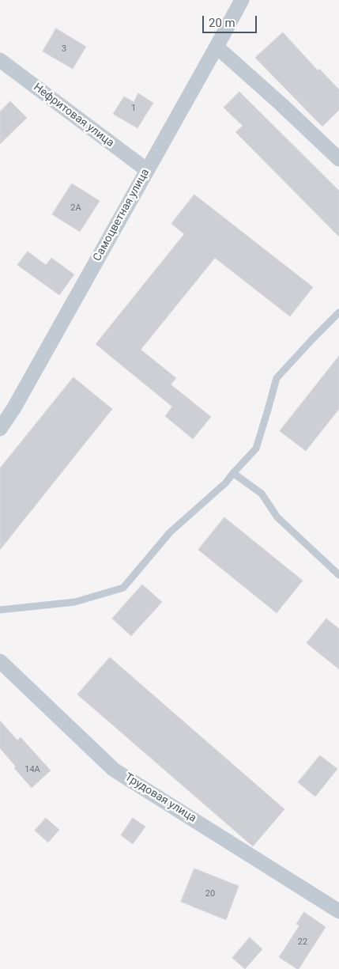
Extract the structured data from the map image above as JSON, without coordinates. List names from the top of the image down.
{
  "streets": {
    "street": ["Нефритовая улица", "Самоцветная улица", "Трудовая улица"]
  },
  "crossings": [
    ["Нефритовая улица", "Самоцветная улица"]
  ],
  "house_numbers": [
    "3",
    "1",
    "2А",
    "14А",
    "20",
    "22"
  ],
  "scale_bar": "20 m"
}
